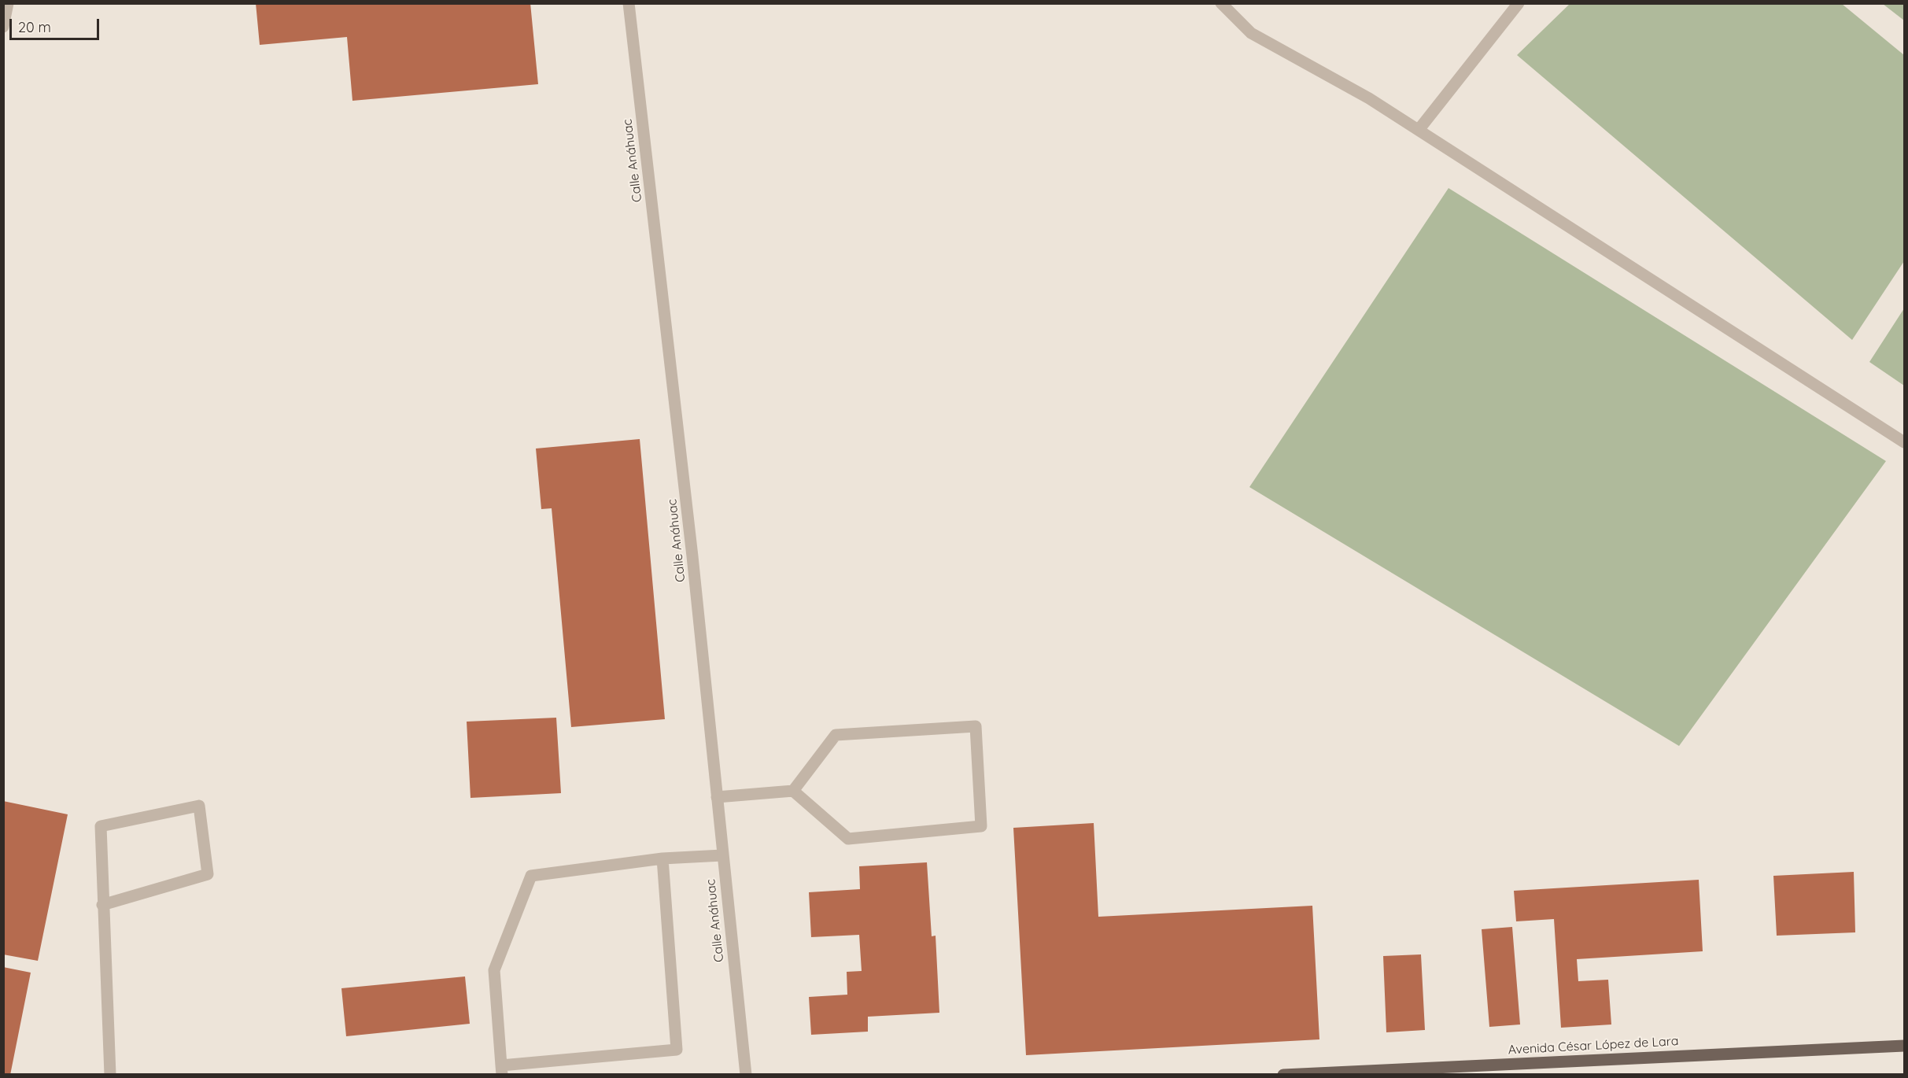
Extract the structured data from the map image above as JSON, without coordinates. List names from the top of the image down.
{
  "streets": {
    "main road": ["Avenida César López de Lara"],
    "street": ["Calle Anáhuac"]
  },
  "scale_bar": "20 m"
}
